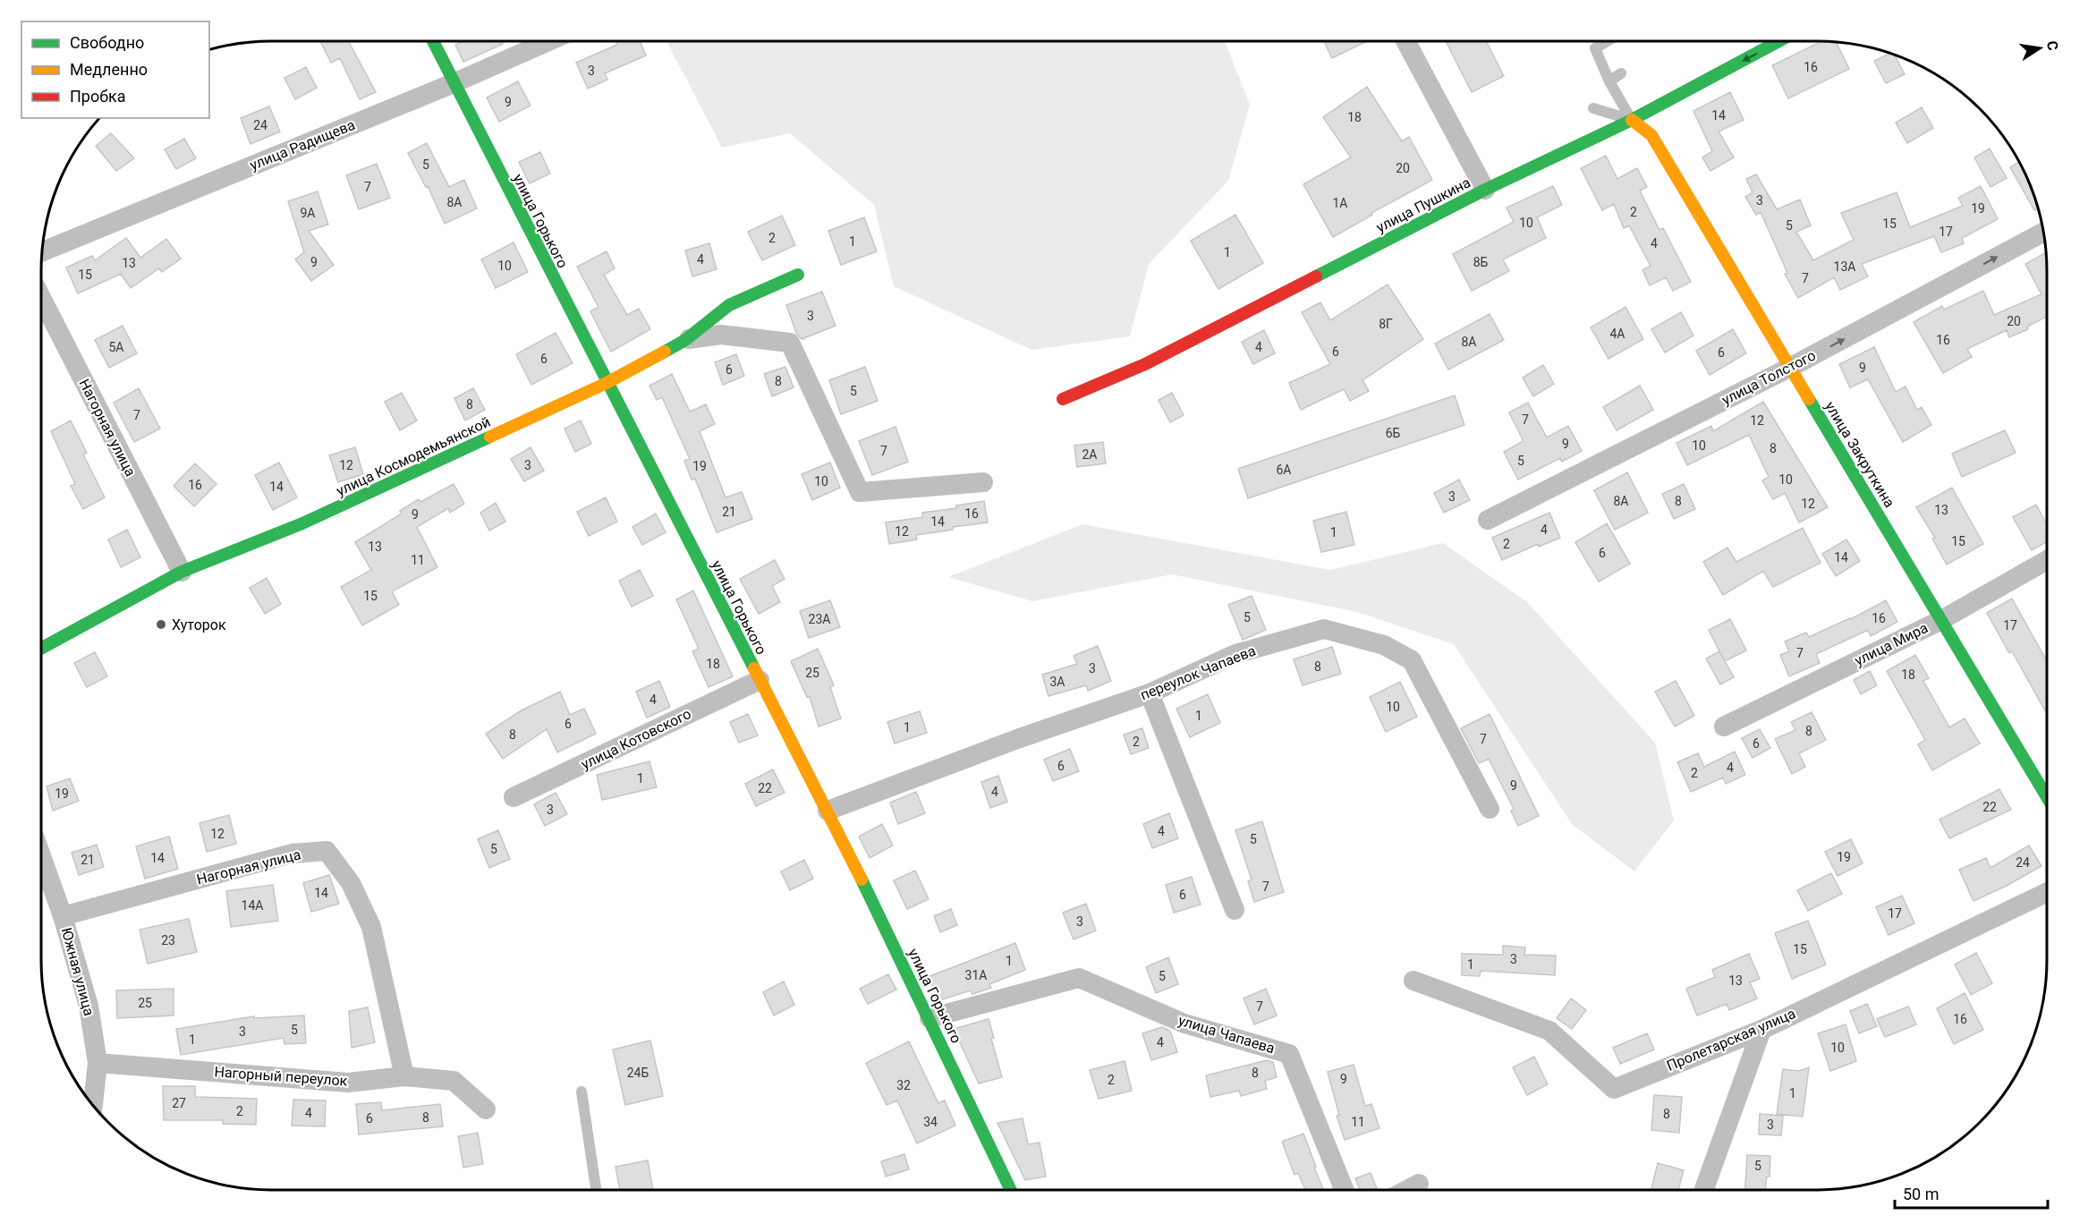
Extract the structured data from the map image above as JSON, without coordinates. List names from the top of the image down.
{
  "streets": {
    "street": [
      "улица Радищева",
      "улица Пушкина",
      "улица Горького",
      "улица Толстого",
      "Нагорная улица",
      "улица Закруткина",
      "улица Космодемьянской",
      "улица Мира",
      "переулок Чапаева",
      "улица Котовского",
      "Южная улица",
      "улица Чапаева",
      "Пролетарская улица",
      "Нагорный переулок"
    ]
  },
  "crossings": [
    ["улица Радищева", "улица Горького"],
    ["улица Пушкина", "улица Закруткина"],
    ["улица Горького", "улица Космодемьянской"],
    ["улица Горького", "переулок Чапаева"],
    ["улица Горького", "улица Котовского"],
    ["улица Горького", "улица Чапаева"],
    ["улица Толстого", "улица Закруткина"],
    ["Нагорная улица", "улица Космодемьянской"],
    ["Нагорная улица", "Южная улица"],
    ["Нагорная улица", "Нагорный переулок"],
    ["улица Закруткина", "улица Мира"],
    ["Южная улица", "Нагорный переулок"]
  ],
  "one_way": ["улица Толстого"],
  "places": ["Хуторок"],
  "house_numbers": [
    "16",
    "3",
    "9",
    "14",
    "18",
    "24",
    "5",
    "20",
    "7",
    "3",
    "8А",
    "1А",
    "19",
    "2",
    "9А",
    "10",
    "15",
    "5",
    "17",
    "2",
    "1",
    "4",
    "1",
    "4",
    "9",
    "8Б",
    "13",
    "10",
    "13А",
    "15",
    "7",
    "3",
    "20",
    "8Г",
    "4А",
    "16",
    "8А",
    "5А",
    "4",
    "6",
    "6",
    "6",
    "9",
    "6",
    "8",
    "5",
    "8",
    "7",
    "7",
    "12",
    "6Б",
    "9",
    "10",
    "8",
    "7",
    "2А",
    "5",
    "12",
    "3",
    "19",
    "6А",
    "10",
    "10",
    "16",
    "14",
    "3",
    "8А",
    "8",
    "12",
    "13",
    "21",
    "16",
    "9",
    "14",
    "4",
    "12",
    "1",
    "15",
    "2",
    "13",
    "6",
    "14",
    "11",
    "15",
    "5",
    "16",
    "23А",
    "17",
    "7",
    "18",
    "8",
    "3",
    "25",
    "18",
    "3А",
    "4",
    "10",
    "1",
    "6",
    "1",
    "8",
    "8",
    "7",
    "2",
    "6",
    "6",
    "4",
    "2",
    "1",
    "9",
    "22",
    "4",
    "19",
    "22",
    "3",
    "4",
    "12",
    "5",
    "5",
    "19",
    "14",
    "21",
    "24",
    "7",
    "14",
    "6",
    "14А",
    "17",
    "3",
    "23",
    "15",
    "3",
    "1",
    "1",
    "31А",
    "5",
    "13",
    "25",
    "7",
    "16",
    "5",
    "3",
    "1",
    "4",
    "10",
    "24Б",
    "8",
    "9",
    "2",
    "32",
    "1",
    "27",
    "2",
    "4",
    "8",
    "8",
    "6",
    "34",
    "11",
    "3",
    "5"
  ],
  "legend": ["Свободно", "Медленно", "Пробка"],
  "scale_bar": "50 m",
  "north": "right"
}
